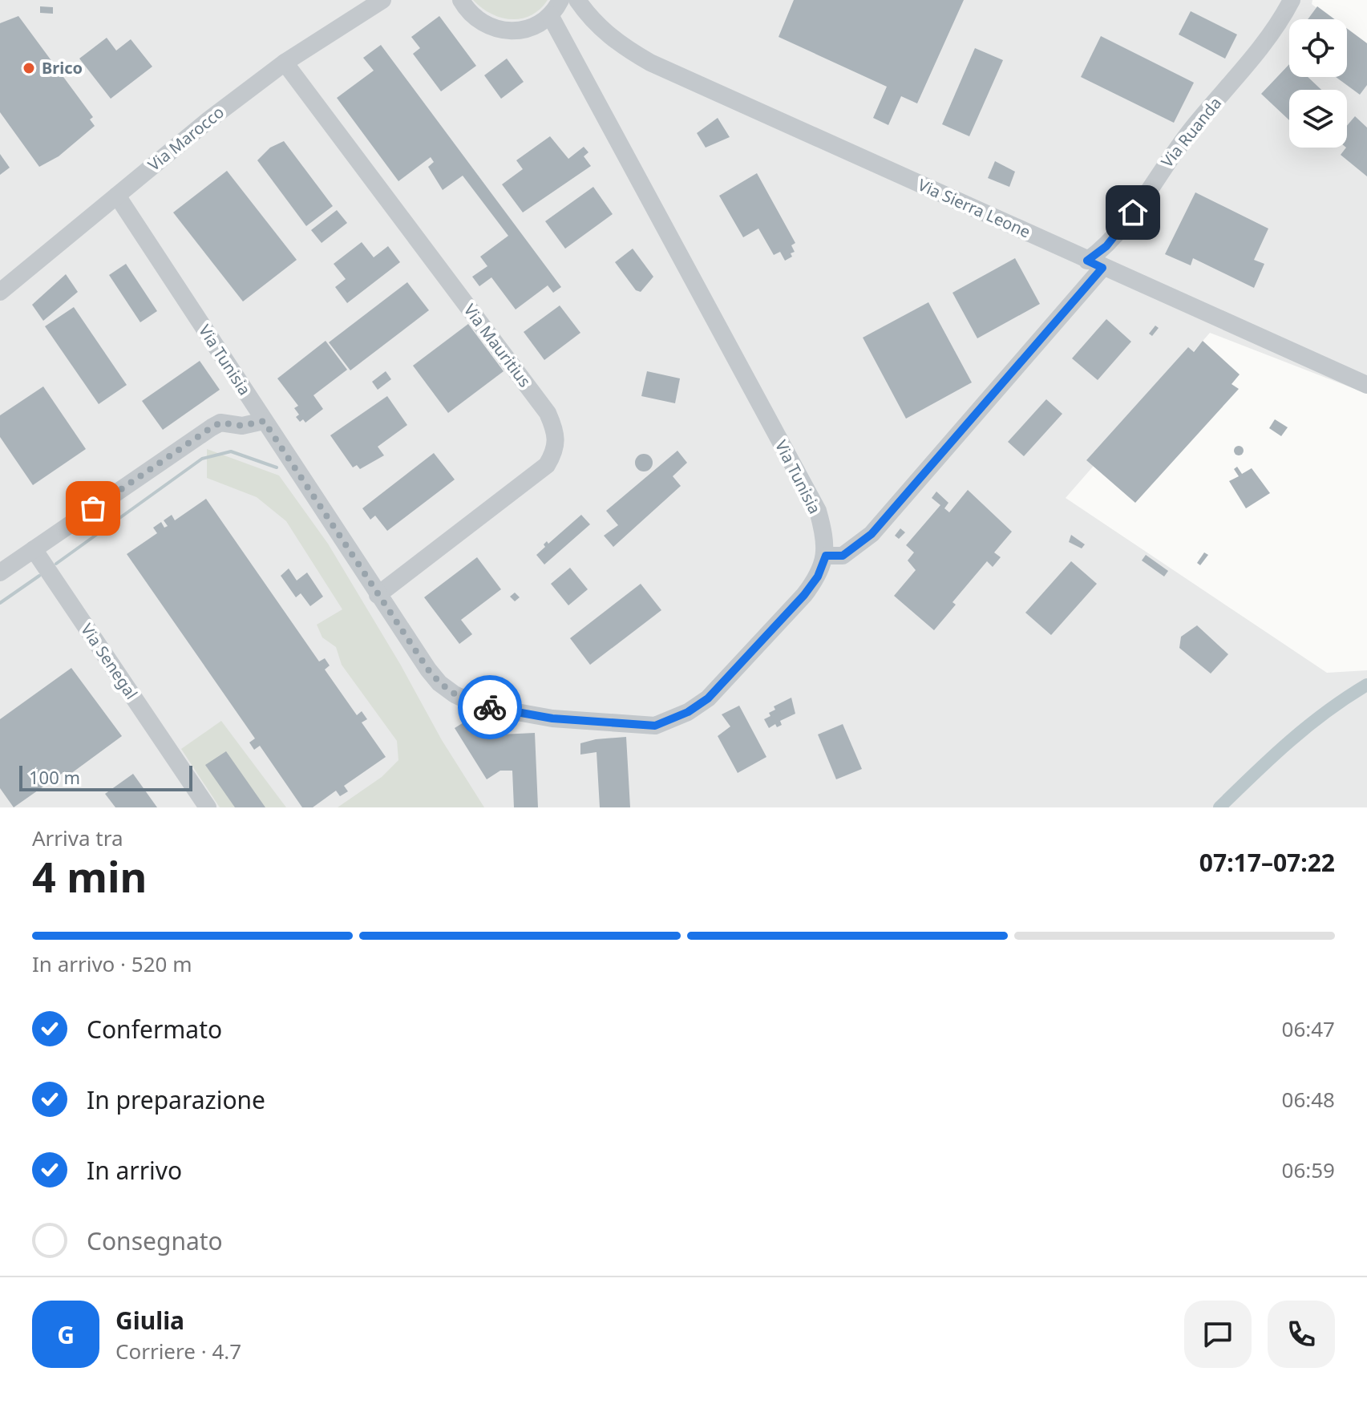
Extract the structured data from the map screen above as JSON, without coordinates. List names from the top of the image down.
{
  "streets": {
    "street": [
      "Via Ruanda",
      "Via Marocco",
      "Via Sierra Leone",
      "Via Mauritius",
      "Via Tunisia",
      "Via Senegal"
    ]
  },
  "crossings": [
    ["Via Ruanda", "Via Sierra Leone"],
    ["Via Ruanda", "Via Tunisia"],
    ["Via Marocco", "Via Mauritius"],
    ["Via Marocco", "Via Tunisia"],
    ["Via Sierra Leone", "Via Tunisia"],
    ["Via Mauritius", "Via Tunisia"]
  ],
  "places": ["Brico"],
  "scale_bar": "100 m",
  "page": {
    "scale": "100 m",
    "heading": ["4 min", "Arriva tra", "07:17–07:22"],
    "panel": ["Giulia", "Corriere · 4.7"],
    "bar": "In arrivo · 520 m",
    "list": [
      ["Confermato", "06:47"],
      ["In preparazione", "06:48"],
      ["In arrivo", "06:59"],
      "Consegnato"
    ],
    "round": "G"
  }
}
